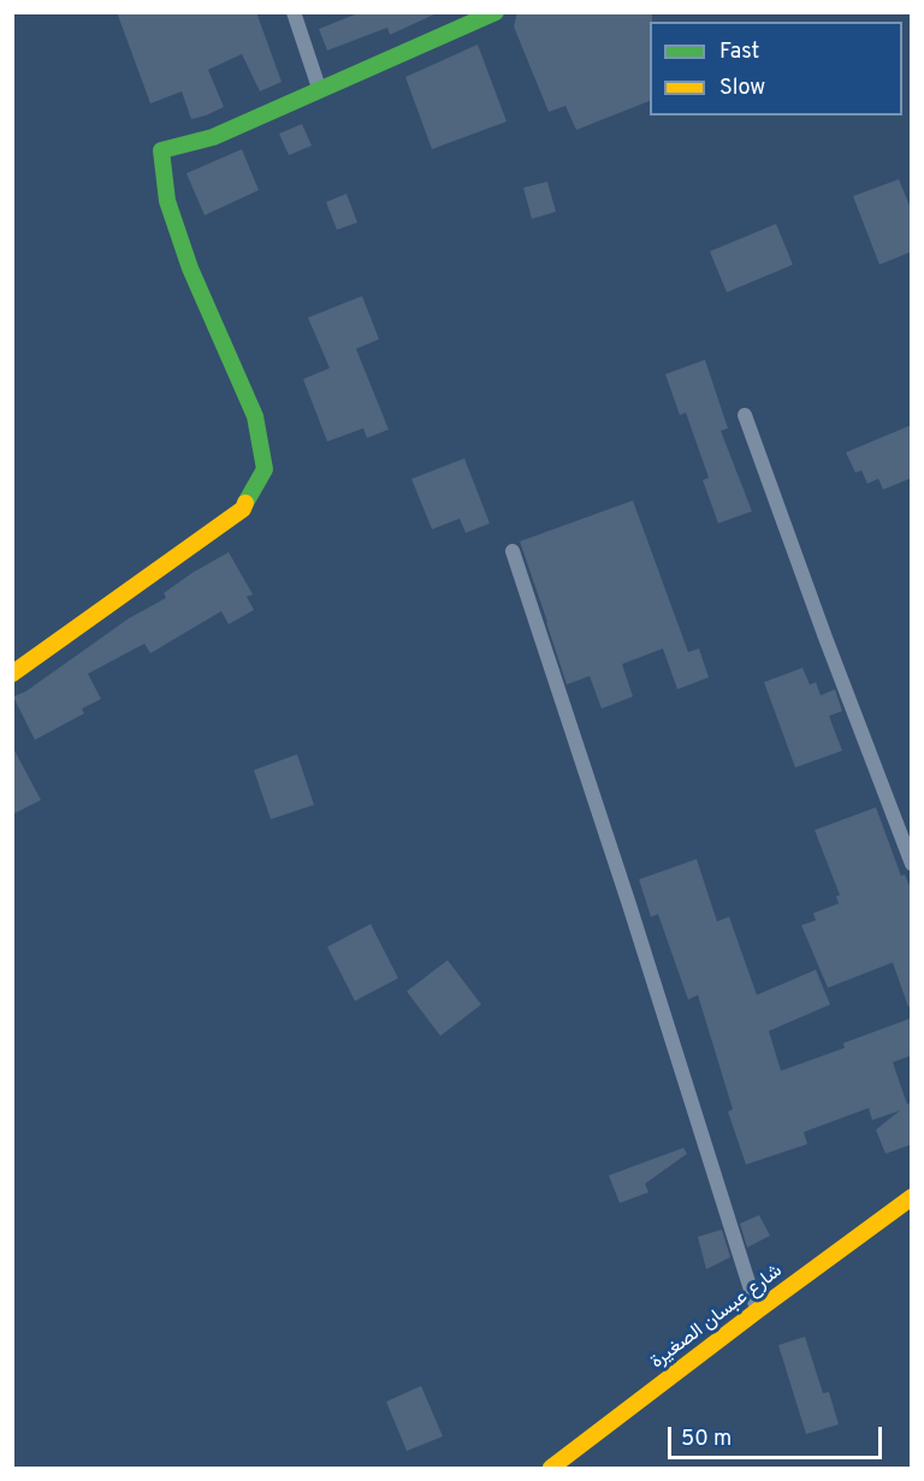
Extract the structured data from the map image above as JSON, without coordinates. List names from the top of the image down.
{
  "streets": {
    "street": ["شارع عبسان الصغيرة"]
  },
  "legend": ["Fast", "Slow"],
  "scale_bar": "50 m"
}
